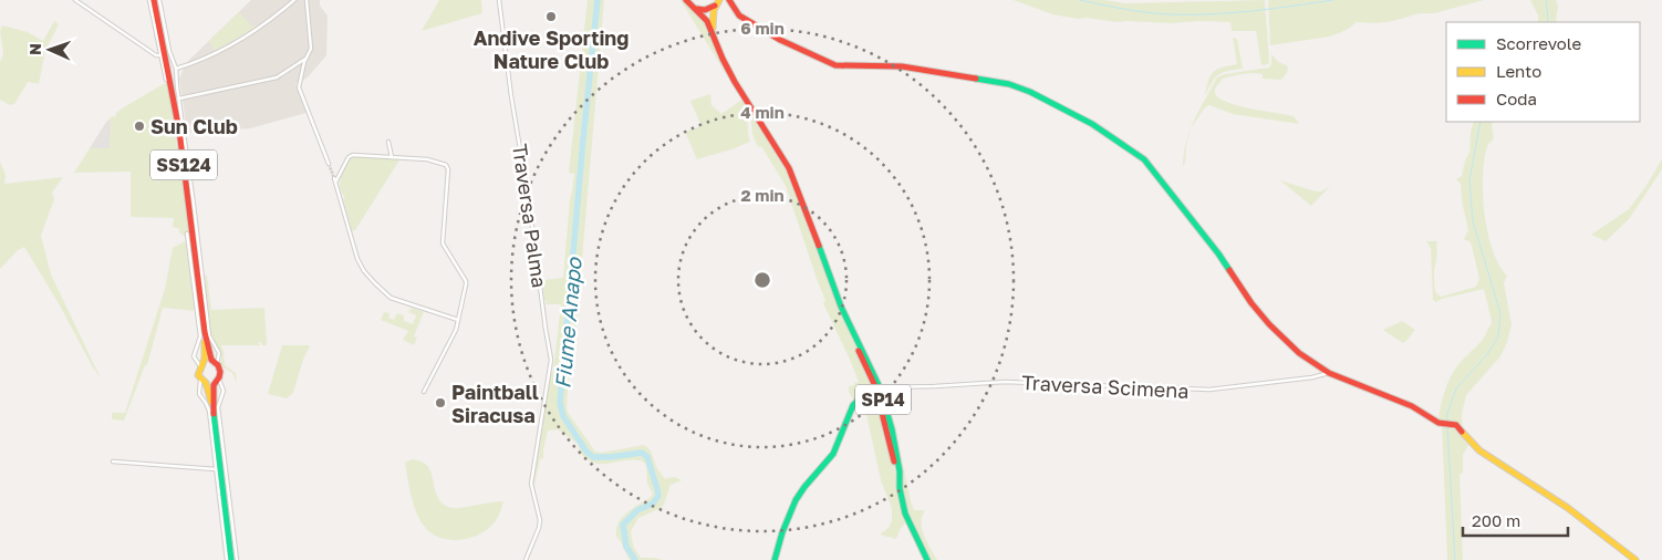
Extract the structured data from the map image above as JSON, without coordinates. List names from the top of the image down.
{
  "streets": {
    "main road": ["SS124", "SP14"],
    "street": ["Traversa Palma", "Traversa Scimena"]
  },
  "crossings": [
    ["Traversa Scimena", "SP14"]
  ],
  "water": ["Fiume Anapo"],
  "places": ["Andive Sporting Nature Club", "Sun Club", "Paintball Siracusa"],
  "legend": ["Scorrevole", "Lento", "Coda"],
  "scale_bar": "200 m",
  "north": "left",
  "rings": ["6 min", "4 min", "2 min"]
}
